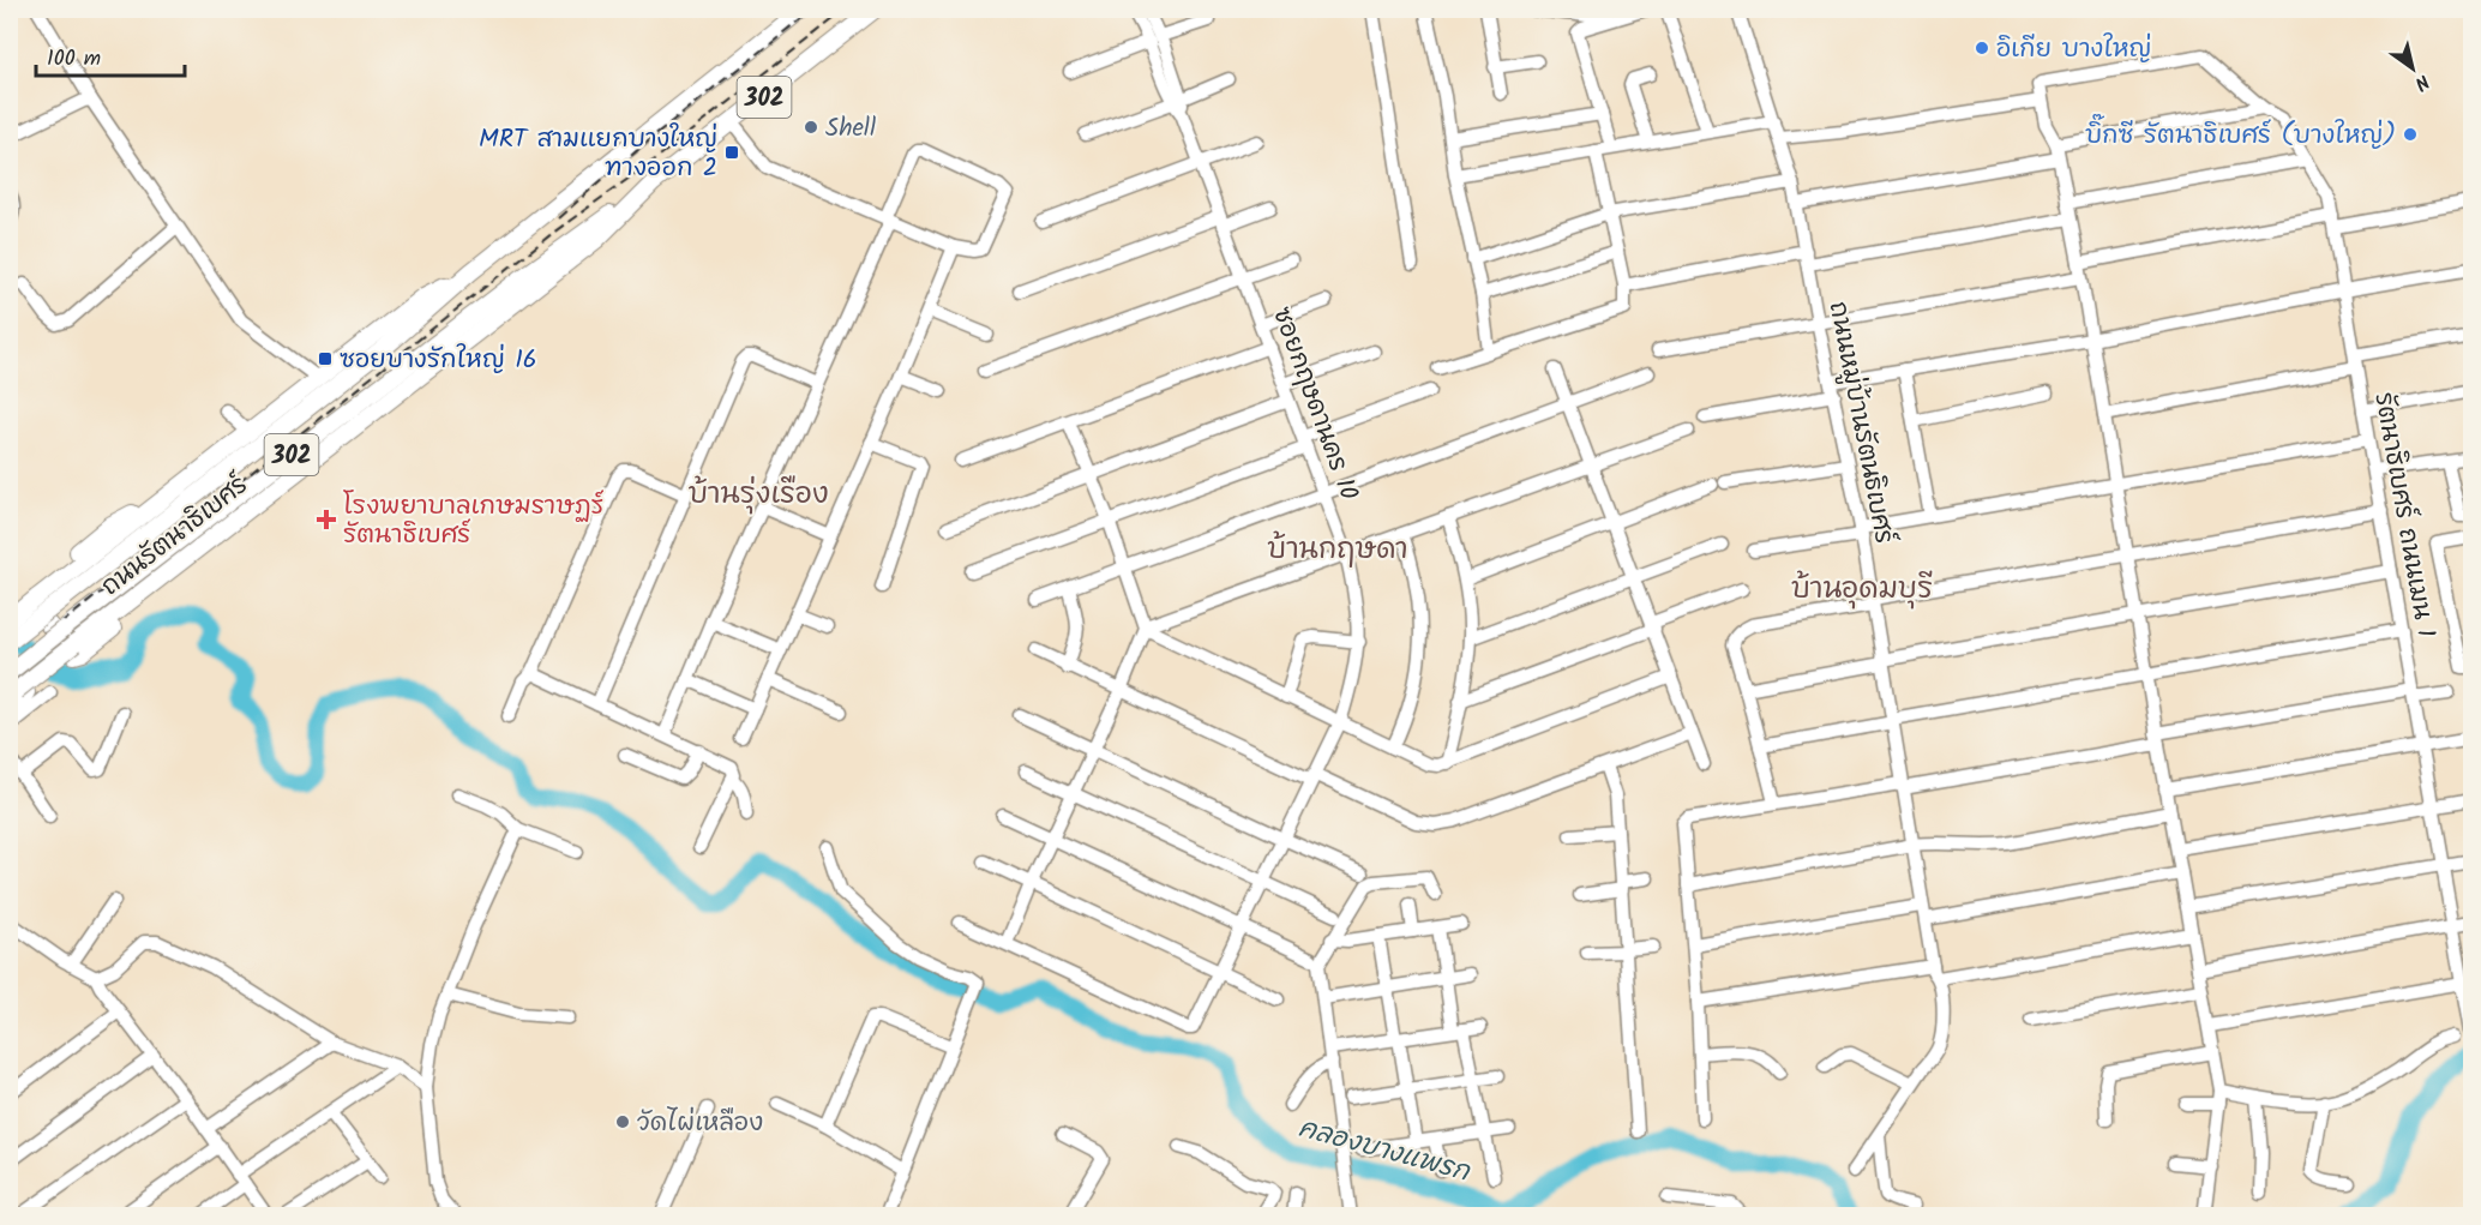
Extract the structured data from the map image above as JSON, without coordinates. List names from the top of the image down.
{
  "streets": {
    "main road": ["302", "ถนนรัตนาธิเบศร์"],
    "street": ["ซอยกฤษดานคร 10", "ถนนหมู่บ้านรัตนธิเบศร์", "รัตนาธิเบศร์ ถนนเมน 1"]
  },
  "districts": ["บ้านรุ่งเรือง", "บ้านกฤษดา", "บ้านอุดมบุรี"],
  "water": ["คลองบางแพรก"],
  "places": {
    "other": [
      "อิเกีย บางใหญ่",
      "Shell",
      "บิ๊กซี รัตนาธิเบศร์ (บางใหญ่)",
      "วัดไผ่เหลือง"
    ],
    "transit": ["MRT สามแยกบางใหญ่ ทางออก 2", "ซอยบางรักใหญ่ 16"],
    "health": ["โรงพยาบาลเกษมราษฏร์ รัตนาธิเบศร์"]
  },
  "scale_bar": "100 m",
  "north": "bottom right"
}
